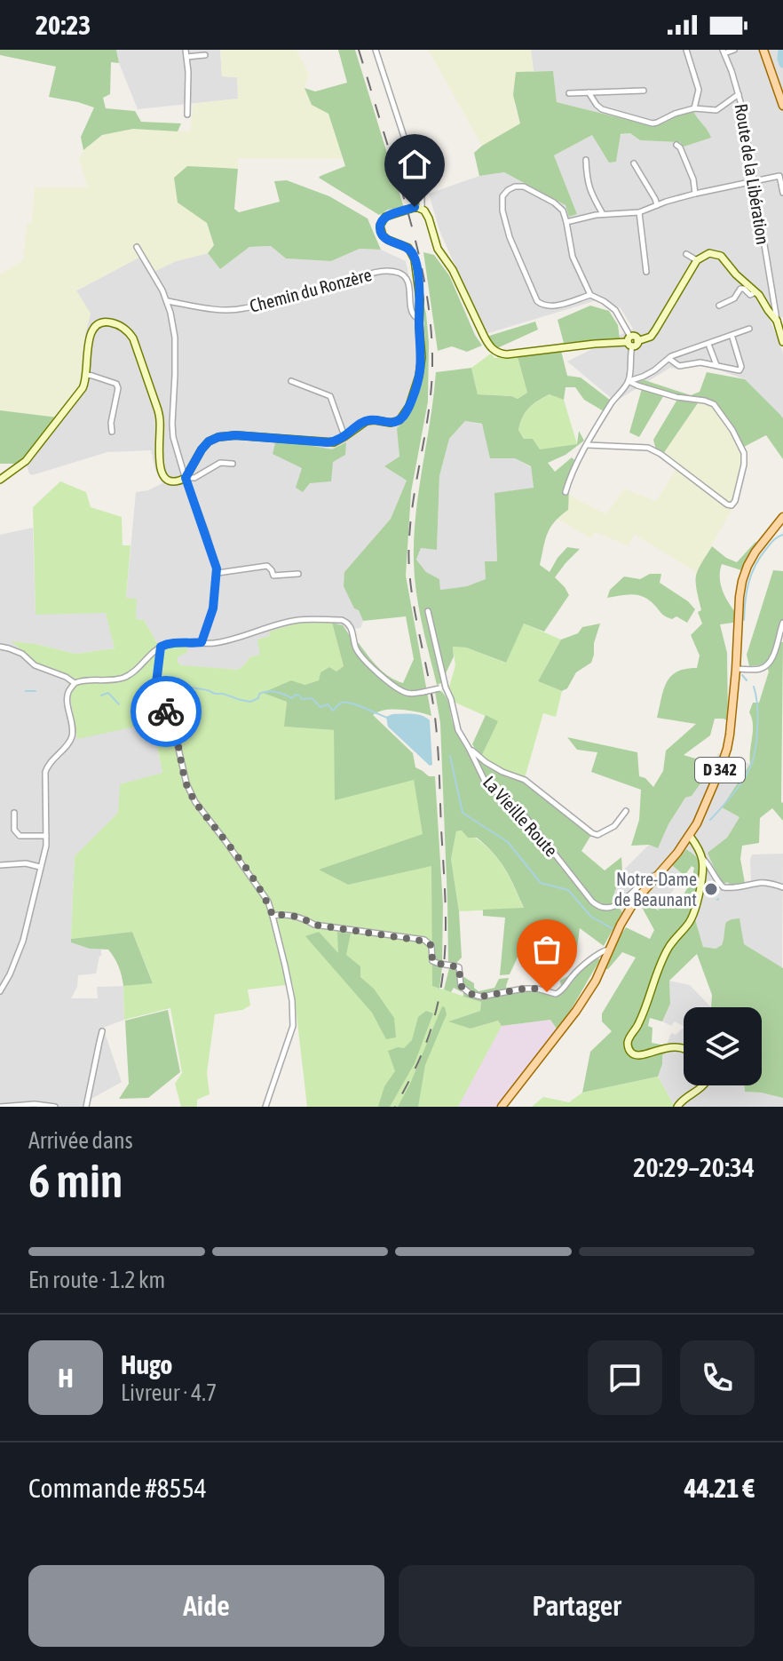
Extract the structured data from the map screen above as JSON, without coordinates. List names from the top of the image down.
{
  "streets": {
    "main road": ["Route de la Libération", "D 342"],
    "street": ["Chemin du Ronzère", "La Vieille Route"]
  },
  "crossings": [
    ["D 342", "La Vieille Route"]
  ],
  "places": ["Notre-Dame de Beaunant"],
  "page": {
    "status": "20:23",
    "heading": ["6 min", "Arrivée dans", "20:29–20:34"],
    "panel": [
      "Hugo",
      "Livreur · 4.7",
      "Commande #8554",
      "44.21 €"
    ],
    "bar": "En route · 1.2 km",
    "round": "H",
    "buttons": ["Aide", "Partager"]
  }
}
